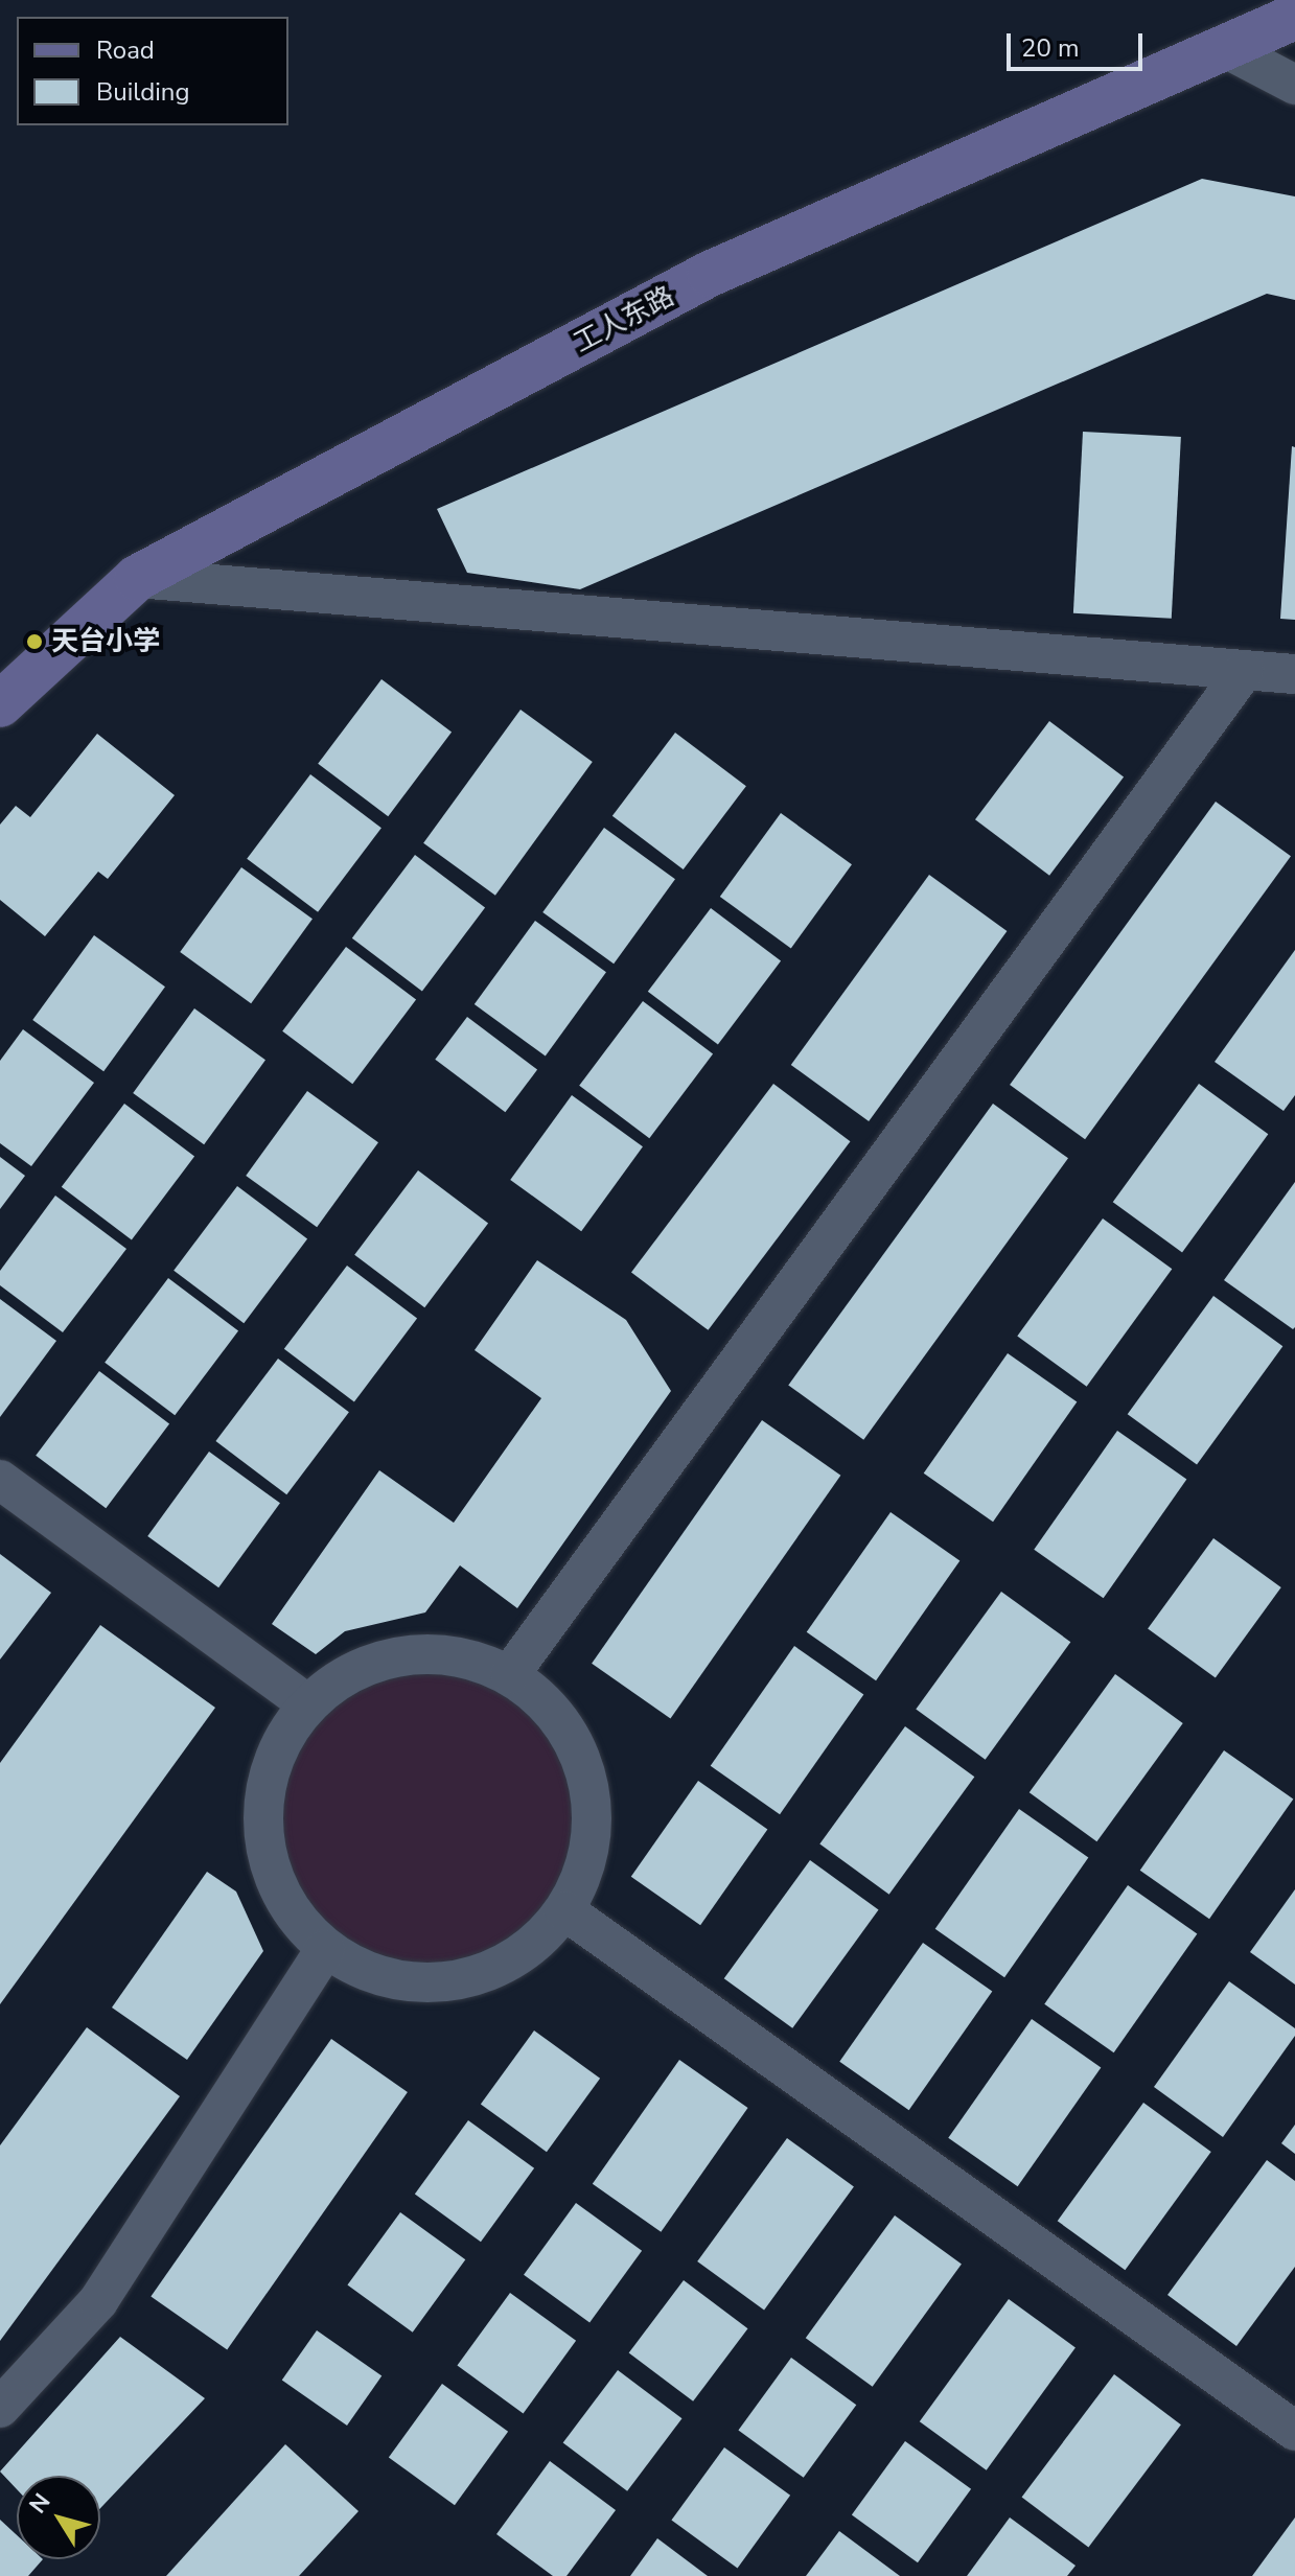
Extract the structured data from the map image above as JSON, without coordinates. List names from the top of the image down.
{
  "streets": {
    "main road": ["工人东路"]
  },
  "places": ["天台小学"],
  "legend": ["Road", "Building"],
  "scale_bar": "20 m",
  "north": "top left"
}
